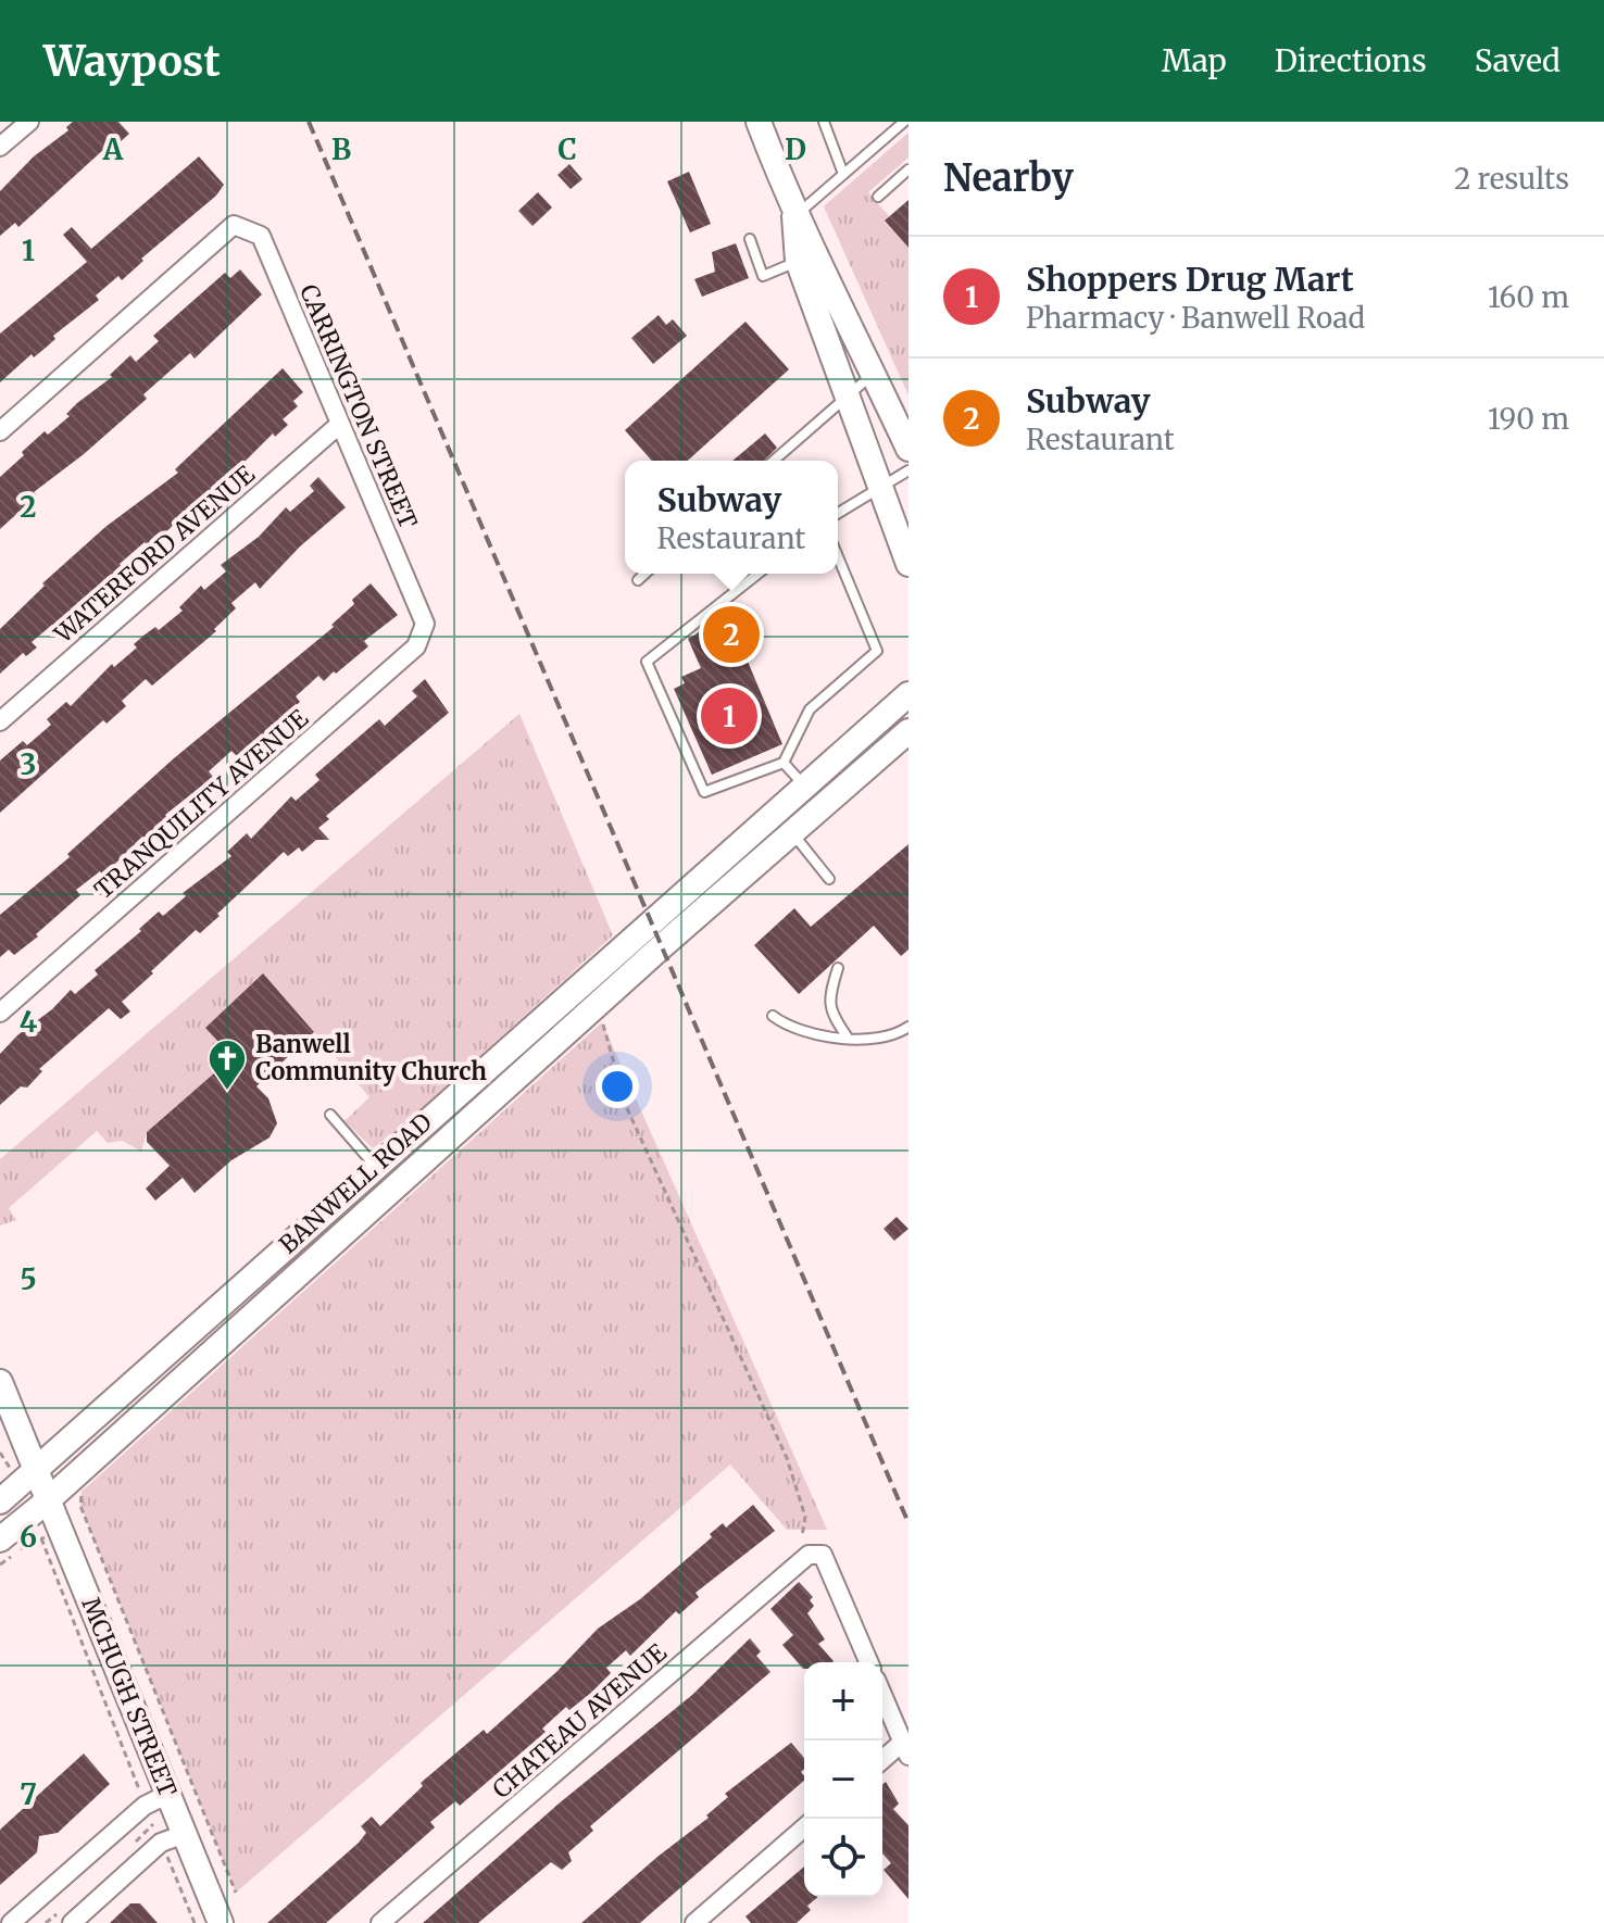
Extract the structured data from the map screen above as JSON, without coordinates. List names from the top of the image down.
{
  "streets": {
    "main road": ["BANWELL ROAD", "MCHUGH STREET"],
    "street": [
      "CARRINGTON STREET",
      "WATERFORD AVENUE",
      "TRANQUILITY AVENUE",
      "CHATEAU AVENUE"
    ]
  },
  "crossings": [
    ["CARRINGTON STREET", "WATERFORD AVENUE"],
    ["CARRINGTON STREET", "TRANQUILITY AVENUE"],
    ["BANWELL ROAD", "MCHUGH STREET"]
  ],
  "places": {
    "church": ["Banwell Community Church"]
  },
  "page": {
    "header": "Waypost",
    "nav": ["Map", "Directions", "Saved"],
    "heading": ["Nearby", "2 results"],
    "list": [
      {
        "mark": "1",
        "name": "Shoppers Drug Mart",
        "note": "Pharmacy · Banwell Road",
        "value": "160 m"
      },
      {
        "mark": "2",
        "name": "Subway",
        "note": "Restaurant",
        "value": "190 m"
      }
    ],
    "popup": ["Subway", "Restaurant"],
    "pins": ["2", "1"],
    "map_buttons": ["+", "−"]
  },
  "grid": {
    "columns": [
      "A",
      "B",
      "C",
      "D"
    ],
    "rows": [
      "1",
      "2",
      "3",
      "4",
      "5",
      "6",
      "7"
    ]
  }
}
